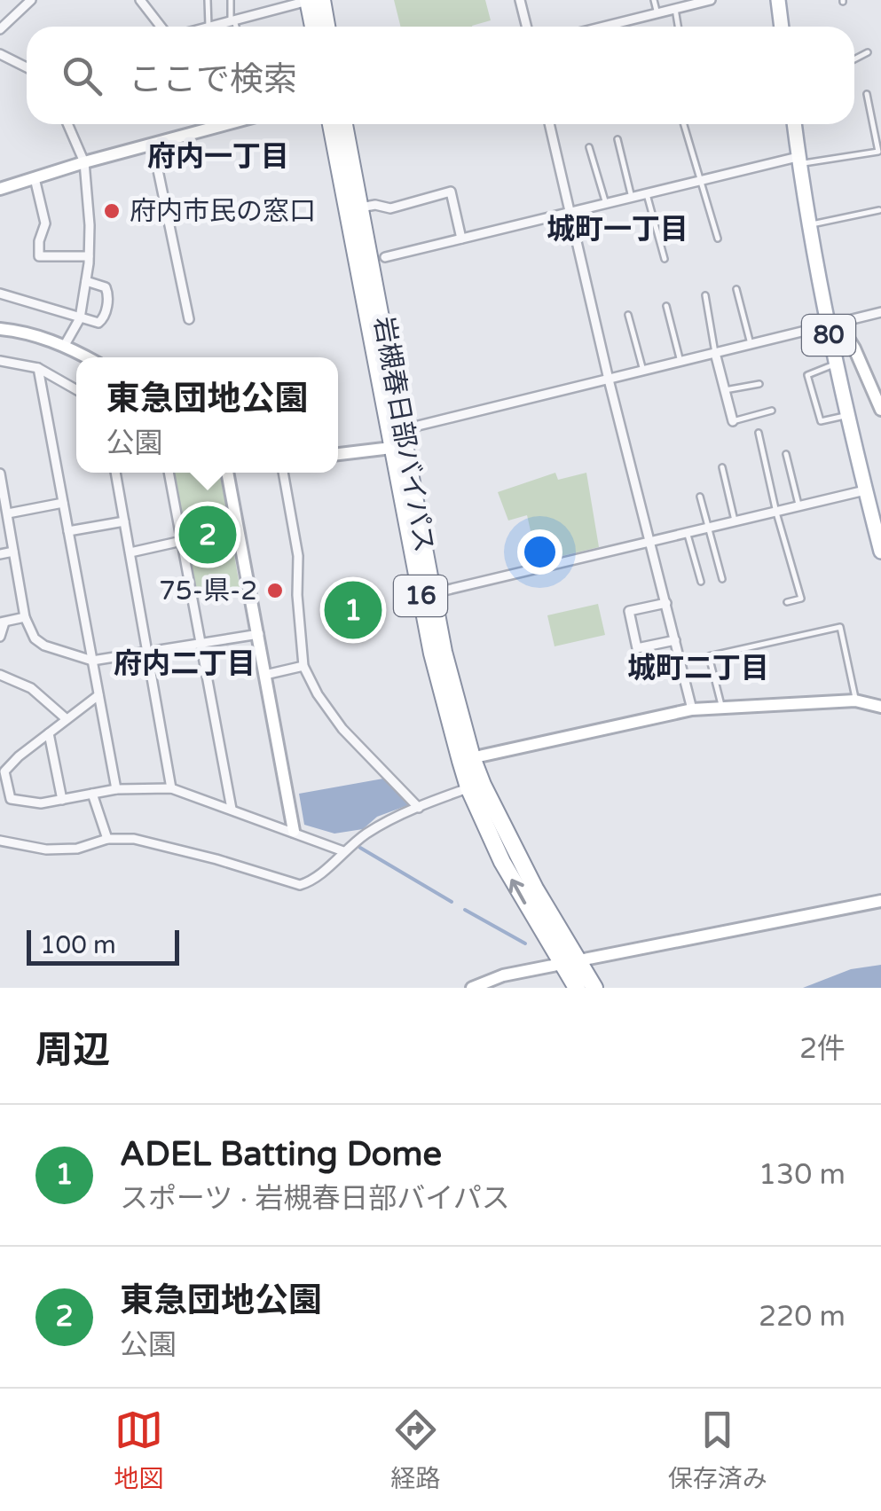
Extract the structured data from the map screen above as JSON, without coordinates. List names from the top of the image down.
{
  "streets": {
    "highway": ["岩槻春日部バイパス", "16"],
    "main road": ["80"]
  },
  "districts": [
    "府内一丁目",
    "城町一丁目",
    "府内二丁目",
    "城町二丁目"
  ],
  "places": ["府内市民の窓口", "75-県-2"],
  "scale_bar": "100 m",
  "page": {
    "search": "ここで検索",
    "popup": ["東急団地公園", "公園"],
    "pins": ["2", "1"],
    "scale": "100 m",
    "heading": ["周辺", "2件"],
    "list": [
      {
        "mark": "1",
        "name": "ADEL Batting Dome",
        "note": "スポーツ · 岩槻春日部バイパス",
        "value": "130 m"
      },
      {
        "mark": "2",
        "name": "東急団地公園",
        "note": "公園",
        "value": "220 m"
      }
    ],
    "nav": ["地図", "経路", "保存済み"]
  }
}
